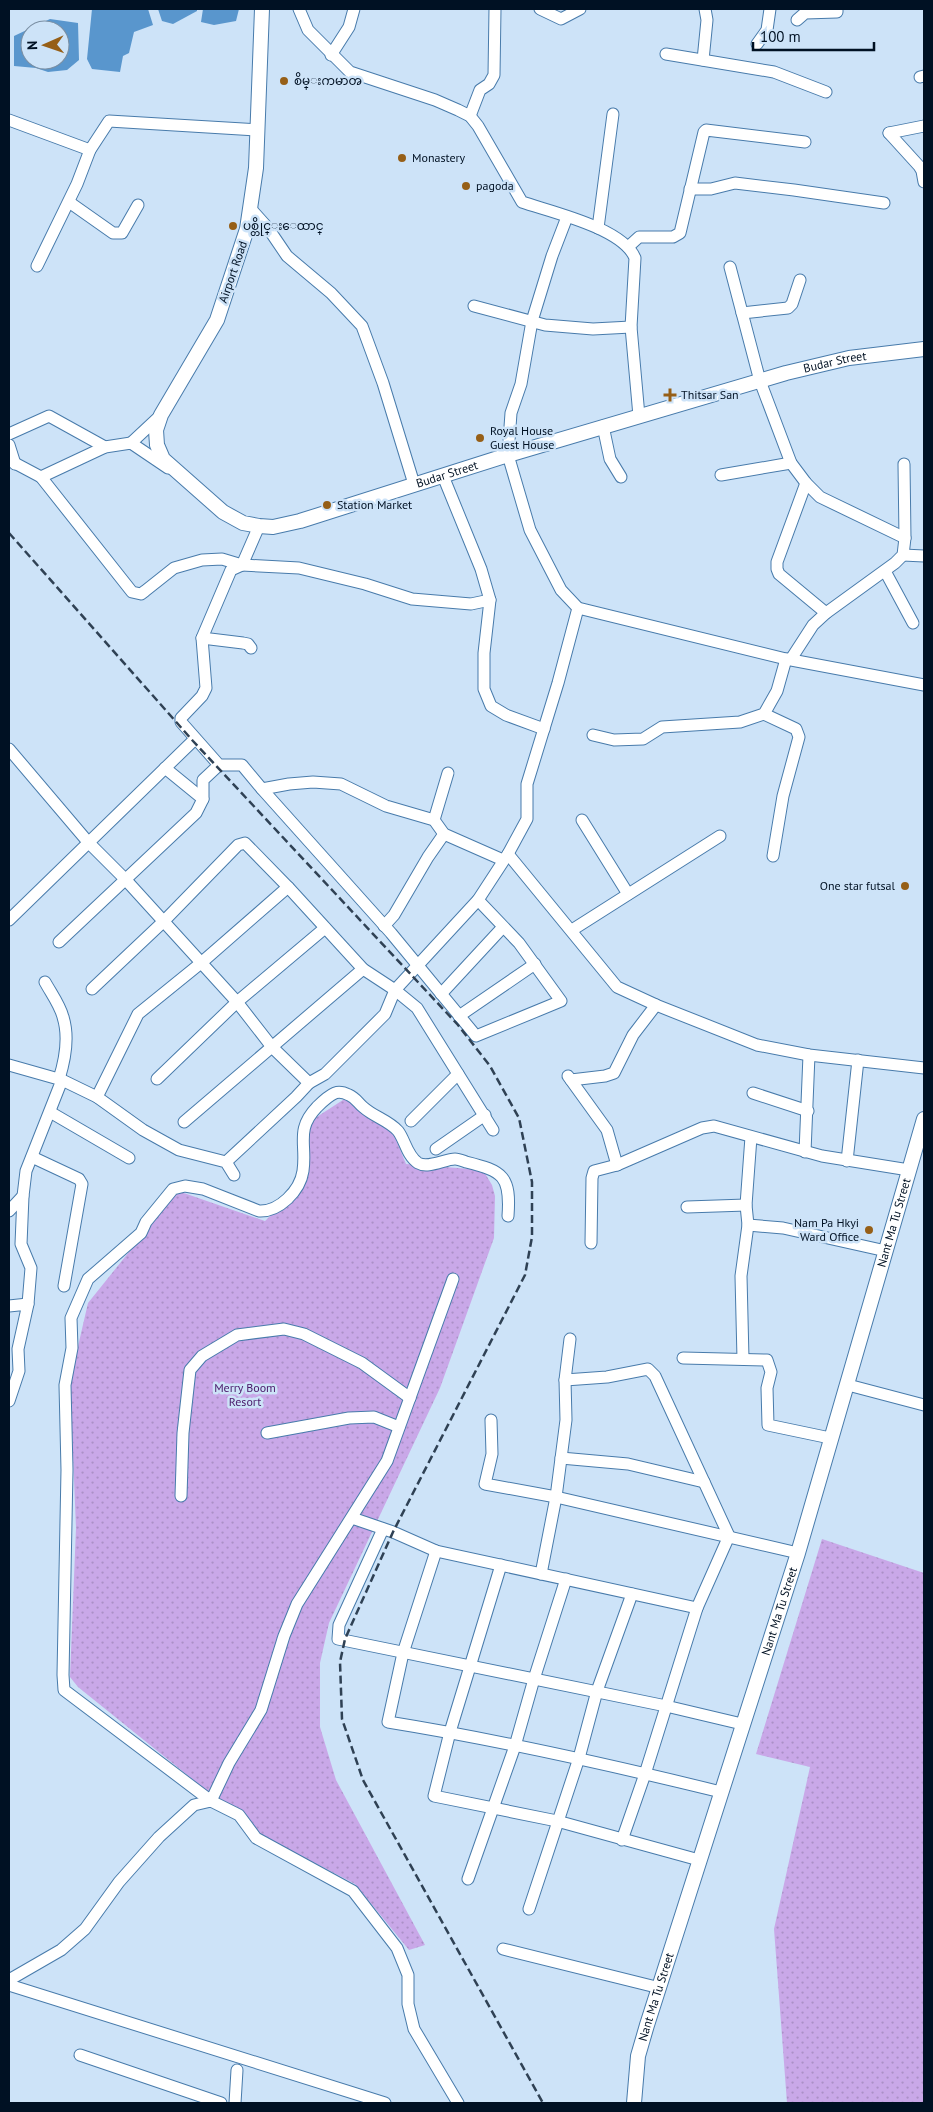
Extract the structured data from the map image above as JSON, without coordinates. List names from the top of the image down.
{
  "streets": {
    "main road": ["Airport Road", "Budar Street", "Nant Ma Tu Street"]
  },
  "crossings": [
    ["Airport Road", "Budar Street"]
  ],
  "parks": ["Merry Boom Resort"],
  "places": {
    "other": [
      "စိမ္းကမာၻ",
      "Monastery",
      "pagoda",
      "ပစ္တိုင္းေထာင္",
      "Royal House Guest House",
      "Station Market",
      "One star futsal",
      "Nam Pa Hkyi Ward Office"
    ],
    "health": ["Thitsar San"]
  },
  "scale_bar": "100 m",
  "north": "left"
}
